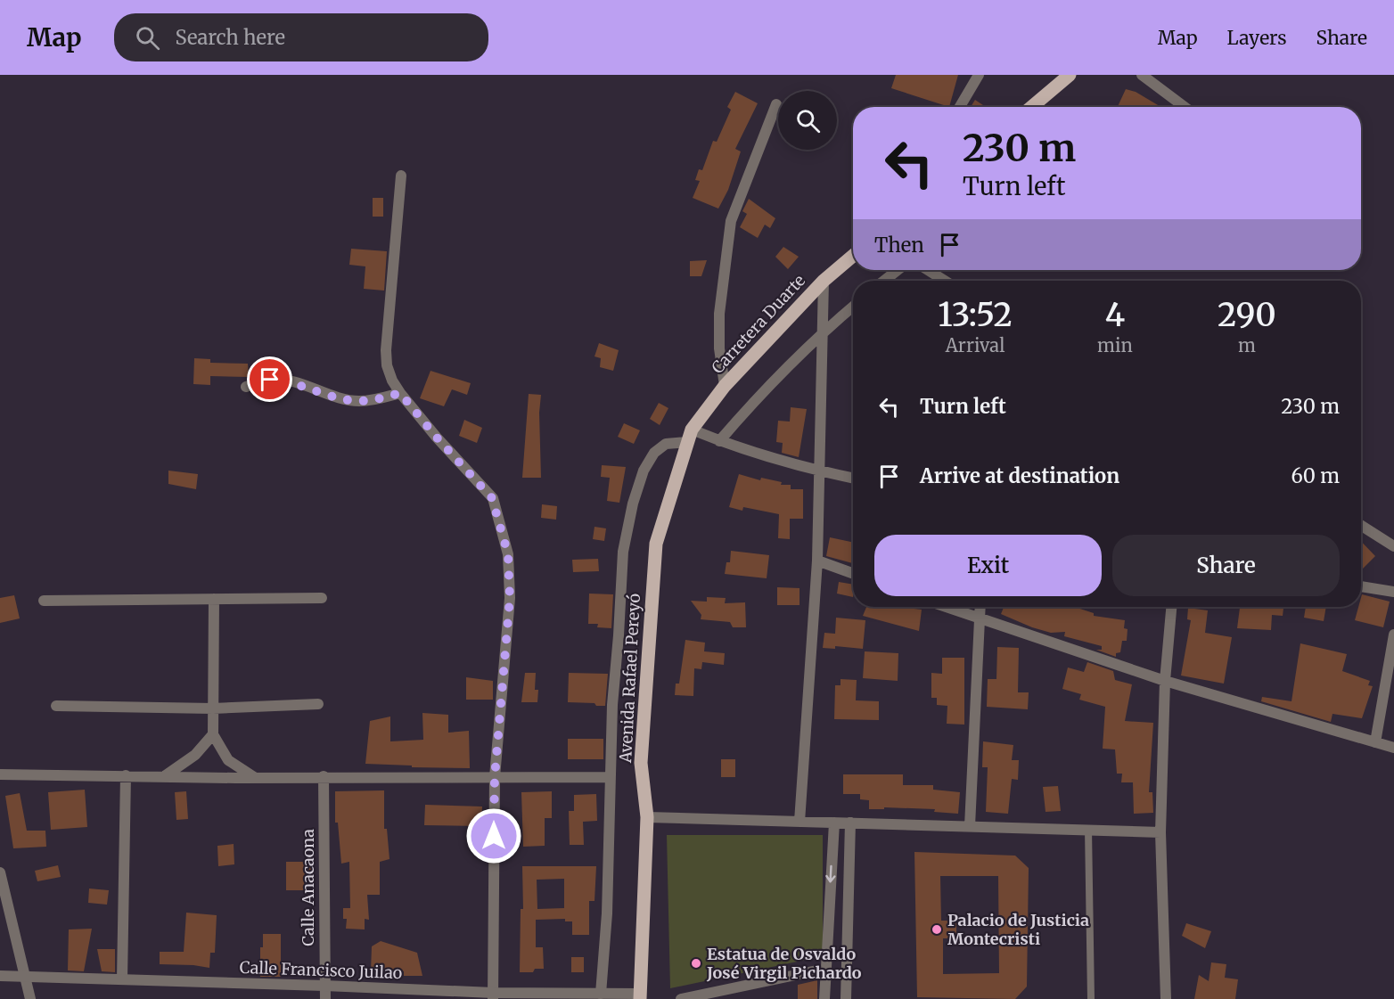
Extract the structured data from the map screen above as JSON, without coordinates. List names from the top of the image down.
{
  "streets": {
    "main road": ["Carretera Duarte", "Avenida Rafael Pereyó"],
    "street": ["Calle Anacaona", "Calle Francisco Juilao"]
  },
  "crossings": [
    ["Carretera Duarte", "Avenida Rafael Pereyó"],
    ["Avenida Rafael Pereyó", "Calle Francisco Juilao"],
    ["Calle Anacaona", "Calle Francisco Juilao"]
  ],
  "places": ["Palacio de Justicia Montecristi", "Estatua de Osvaldo José Virgil Pichardo"],
  "page": {
    "header": "Map",
    "search": "Search here",
    "nav": ["Map", "Layers", "Share"],
    "turn": ["230 m", "Turn left"],
    "then": "Then",
    "eta": [
      "13:52",
      "Arrival",
      "4",
      "min",
      "290",
      "m"
    ],
    "list": [
      {
        "name": "Turn left",
        "value": "230 m"
      },
      {
        "name": "Arrive at destination",
        "value": "60 m"
      }
    ],
    "buttons": ["Exit", "Share"]
  }
}
